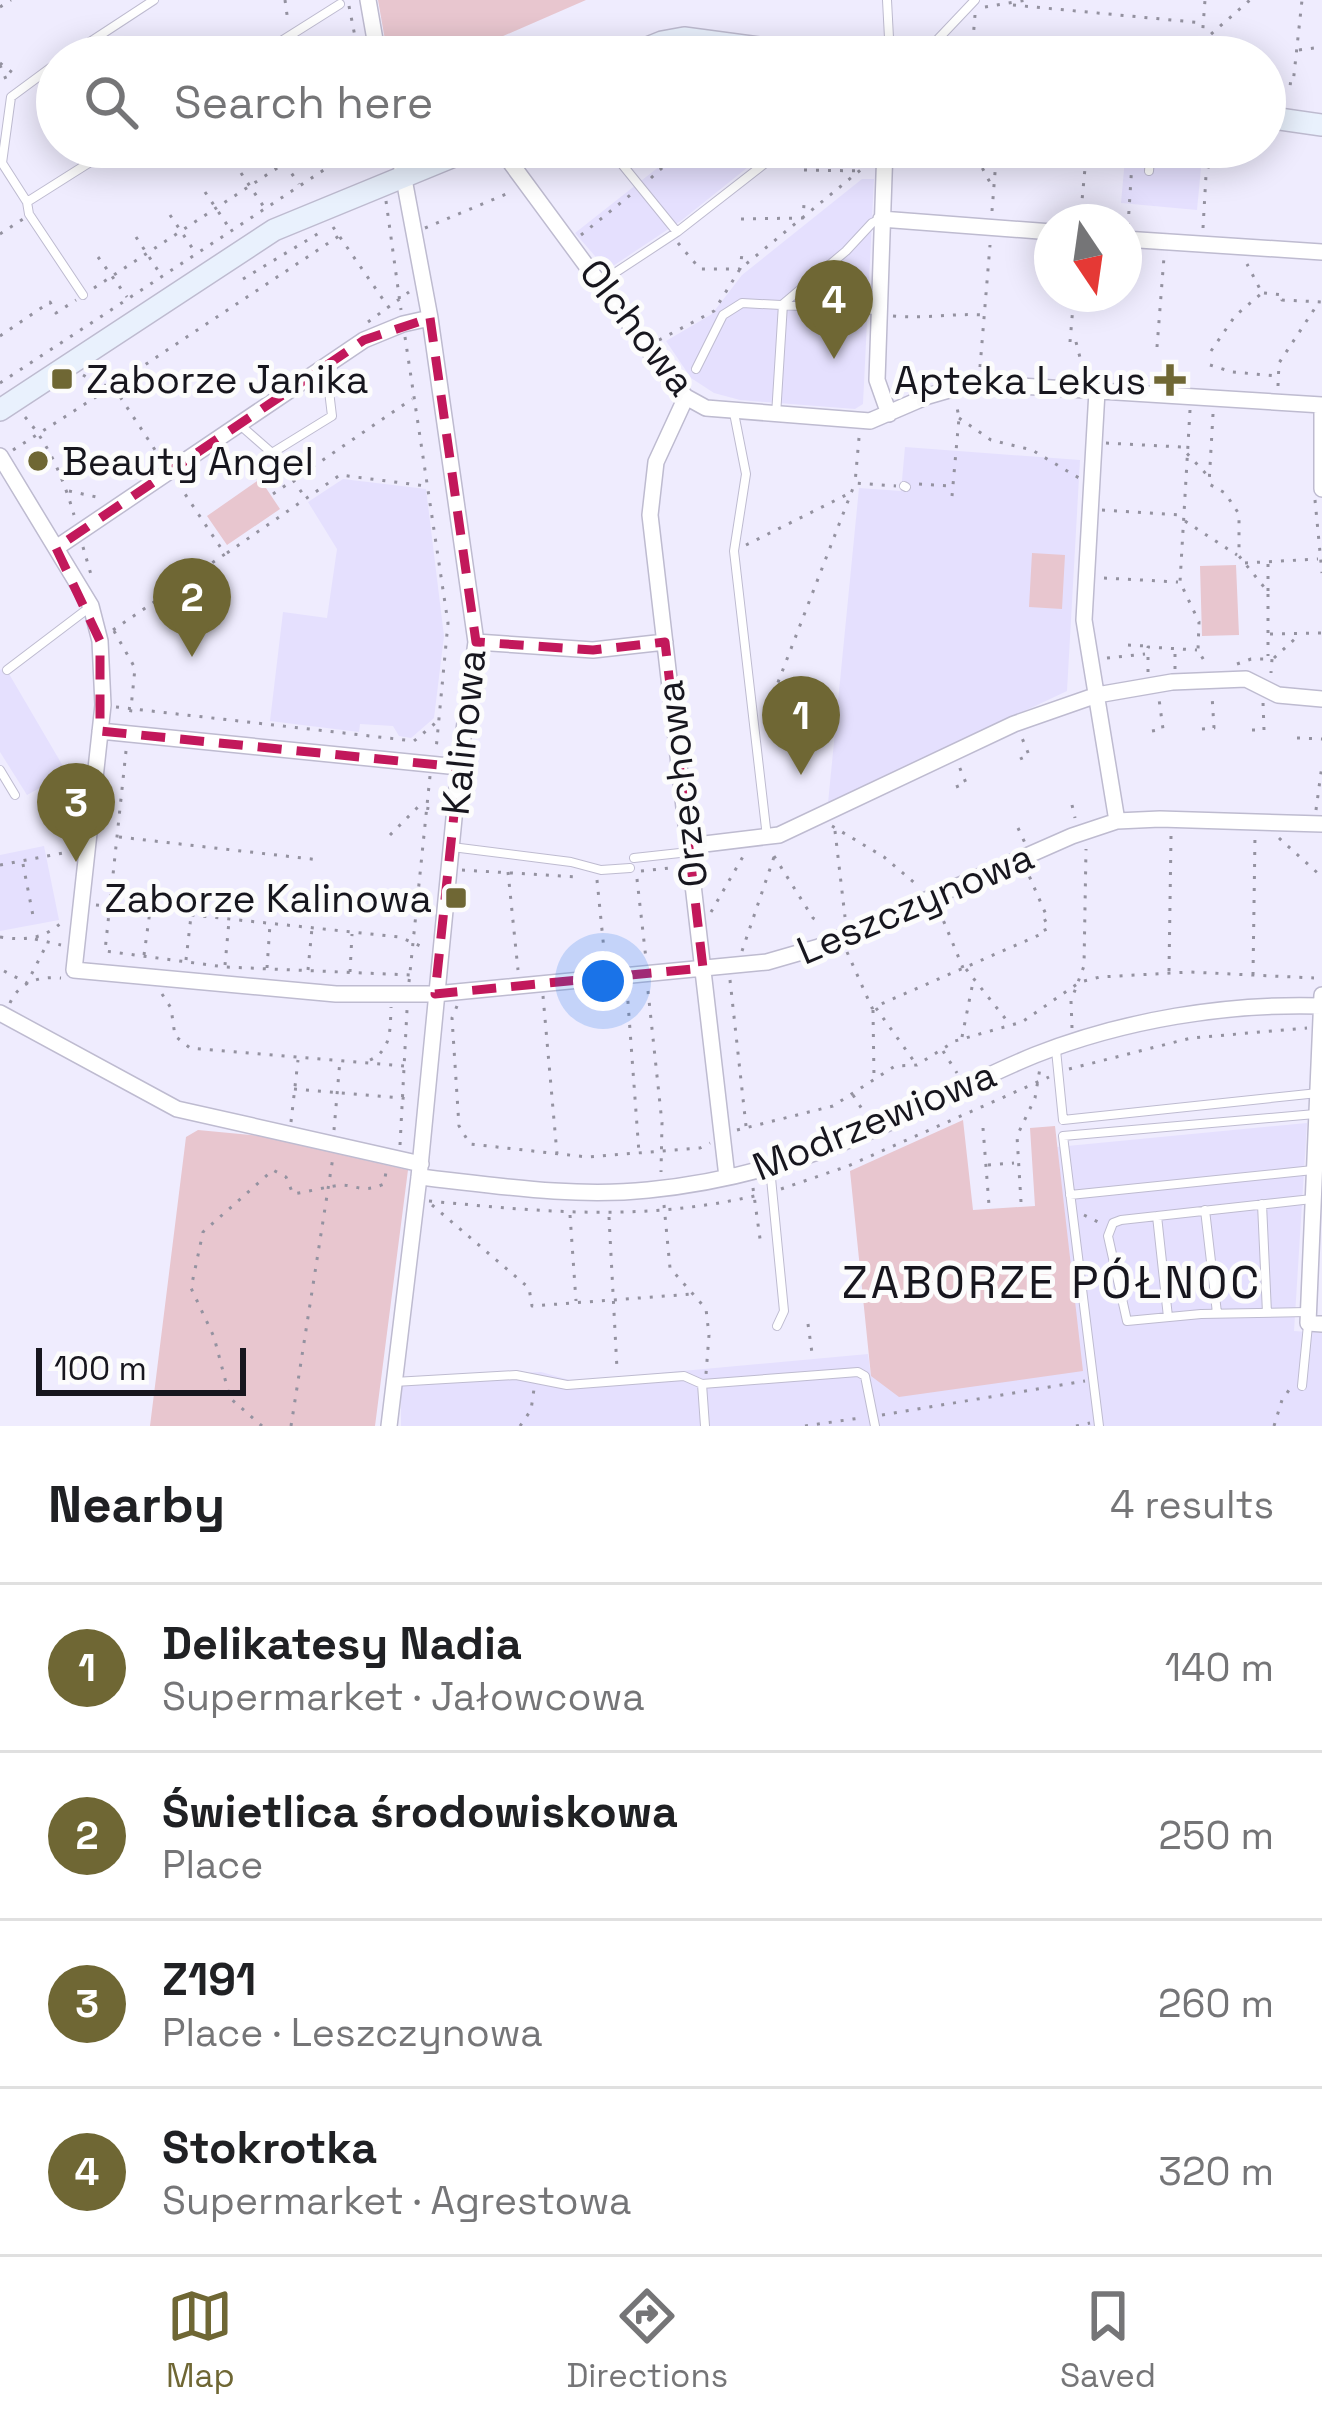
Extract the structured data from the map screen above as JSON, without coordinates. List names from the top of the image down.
{
  "streets": {
    "street": [
      "Olchowa",
      "Kalinowa",
      "Orzechowa",
      "Leszczynowa",
      "Modrzewiowa"
    ]
  },
  "crossings": [
    ["Olchowa", "Orzechowa"],
    ["Kalinowa", "Leszczynowa"],
    ["Kalinowa", "Modrzewiowa"],
    ["Orzechowa", "Leszczynowa"],
    ["Orzechowa", "Modrzewiowa"]
  ],
  "districts": ["ZABORZE PÓŁNOC"],
  "places": {
    "transit": ["Zaborze Janika", "Zaborze Kalinowa"],
    "health": ["Apteka Lekus"],
    "other": ["Beauty Angel"]
  },
  "scale_bar": "100 m",
  "north": "bottom",
  "page": {
    "search": "Search here",
    "pins": [
      "4",
      "2",
      "1",
      "3"
    ],
    "scale": "100 m",
    "heading": ["Nearby", "4 results"],
    "list": [
      {
        "mark": "1",
        "name": "Delikatesy Nadia",
        "note": "Supermarket · Jałowcowa",
        "value": "140 m"
      },
      {
        "mark": "2",
        "name": "Świetlica środowiskowa",
        "note": "Place",
        "value": "250 m"
      },
      {
        "mark": "3",
        "name": "Z191",
        "note": "Place · Leszczynowa",
        "value": "260 m"
      },
      {
        "mark": "4",
        "name": "Stokrotka",
        "note": "Supermarket · Agrestowa",
        "value": "320 m"
      }
    ],
    "nav": ["Map", "Directions", "Saved"]
  }
}
